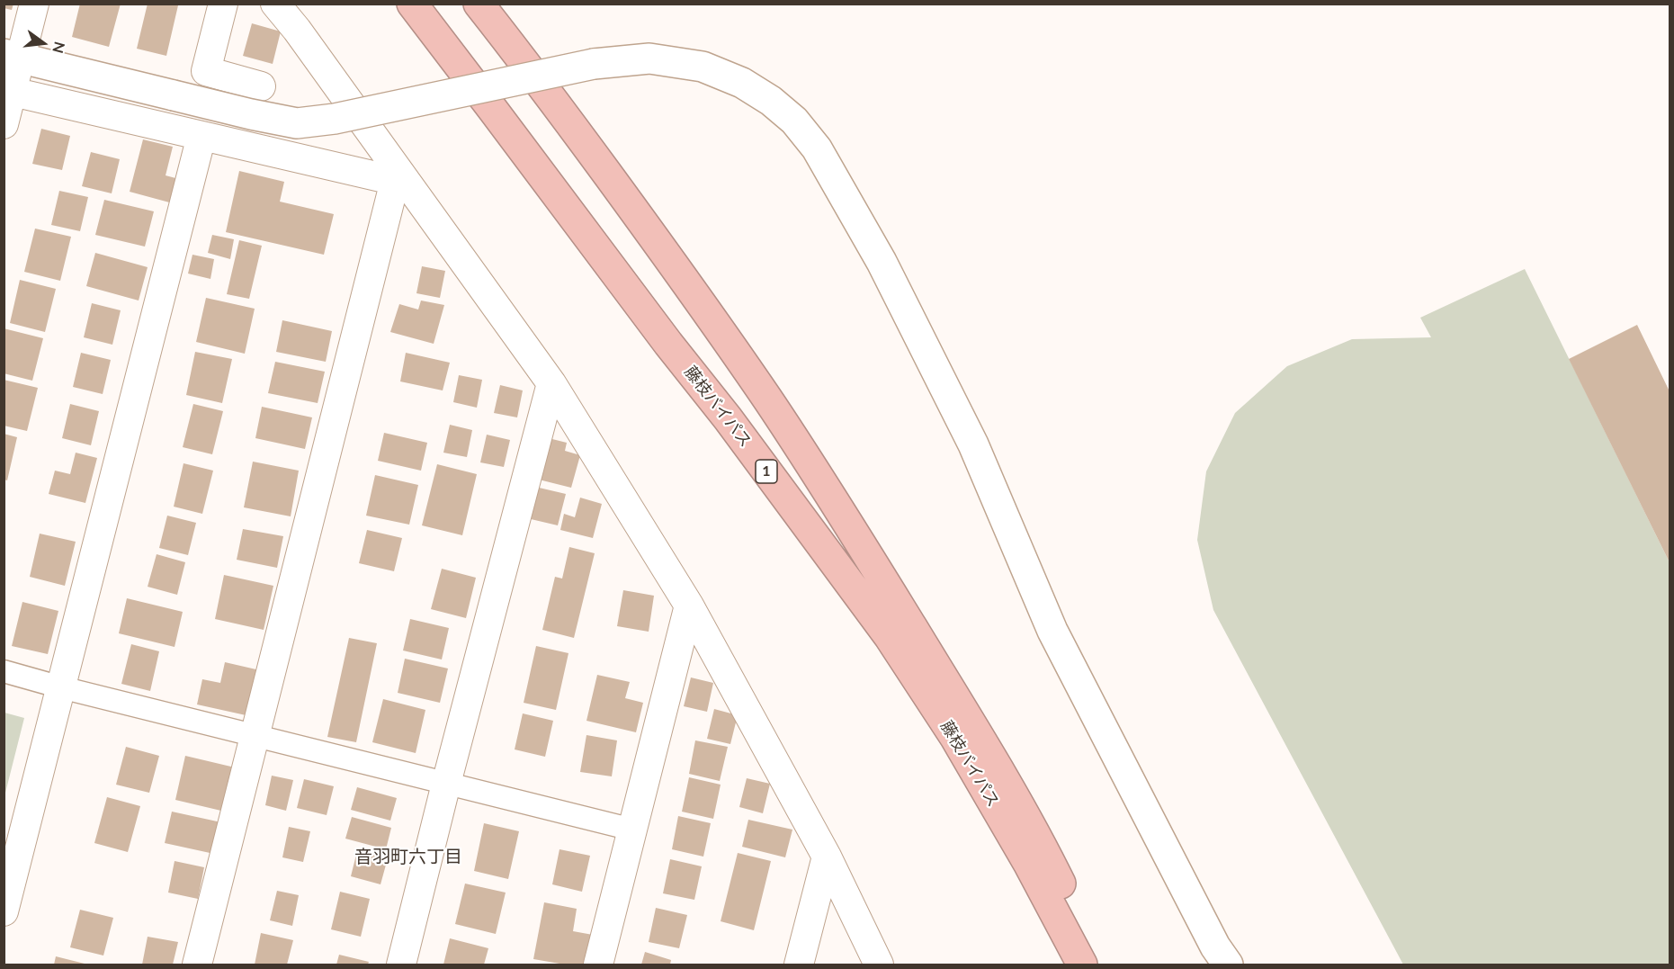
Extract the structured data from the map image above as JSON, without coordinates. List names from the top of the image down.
{
  "streets": {
    "highway": ["藤枝バイパス", "1"]
  },
  "districts": ["音羽町六丁目"],
  "north": "right"
}
